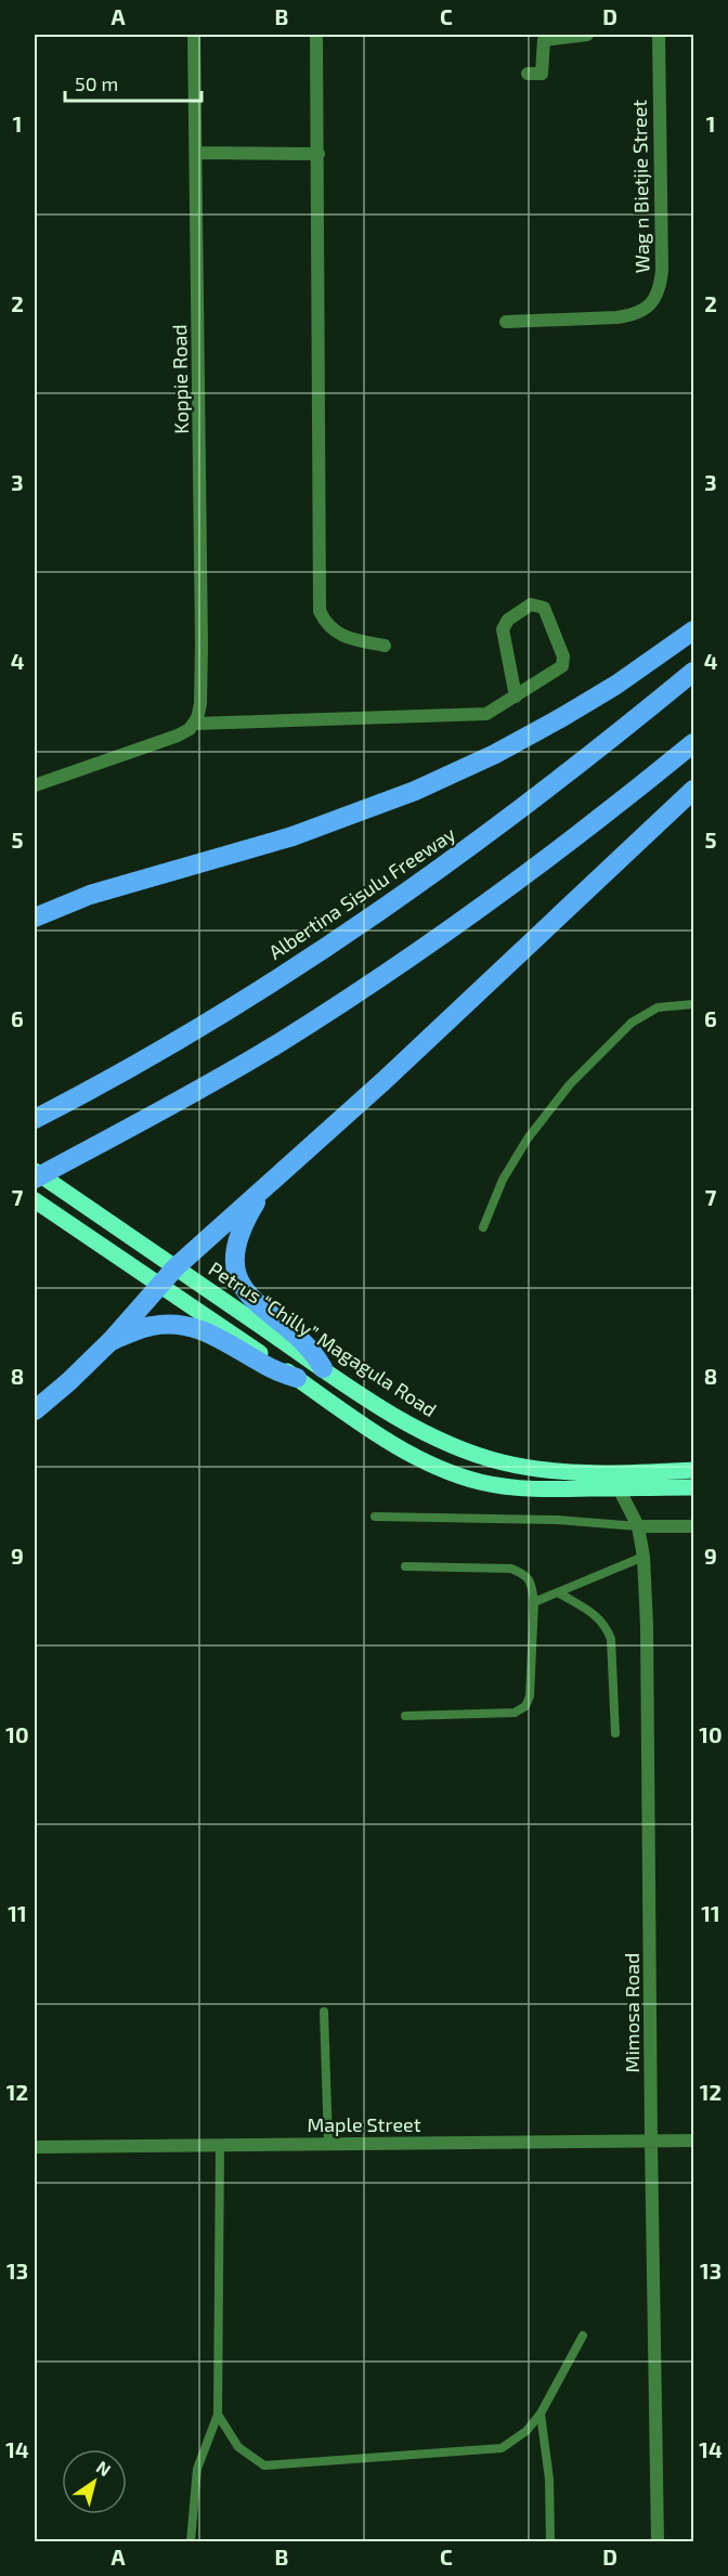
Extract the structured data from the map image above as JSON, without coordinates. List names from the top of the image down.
{
  "streets": {
    "highway": ["Albertina Sisulu Freeway"],
    "main road": ["Petrus “Chilly” Magagula Road"],
    "street": [
      "Wag n Bietjie Street",
      "Koppie Road",
      "Mimosa Road",
      "Maple Street"
    ]
  },
  "crossings": [
    ["Mimosa Road", "Maple Street"]
  ],
  "scale_bar": "50 m",
  "north": "top right",
  "grid": {
    "columns": [
      "A",
      "B",
      "C",
      "D"
    ],
    "rows": [
      "1",
      "2",
      "3",
      "4",
      "5",
      "6",
      "7",
      "8",
      "9",
      "10",
      "11",
      "12",
      "13",
      "14"
    ]
  }
}
